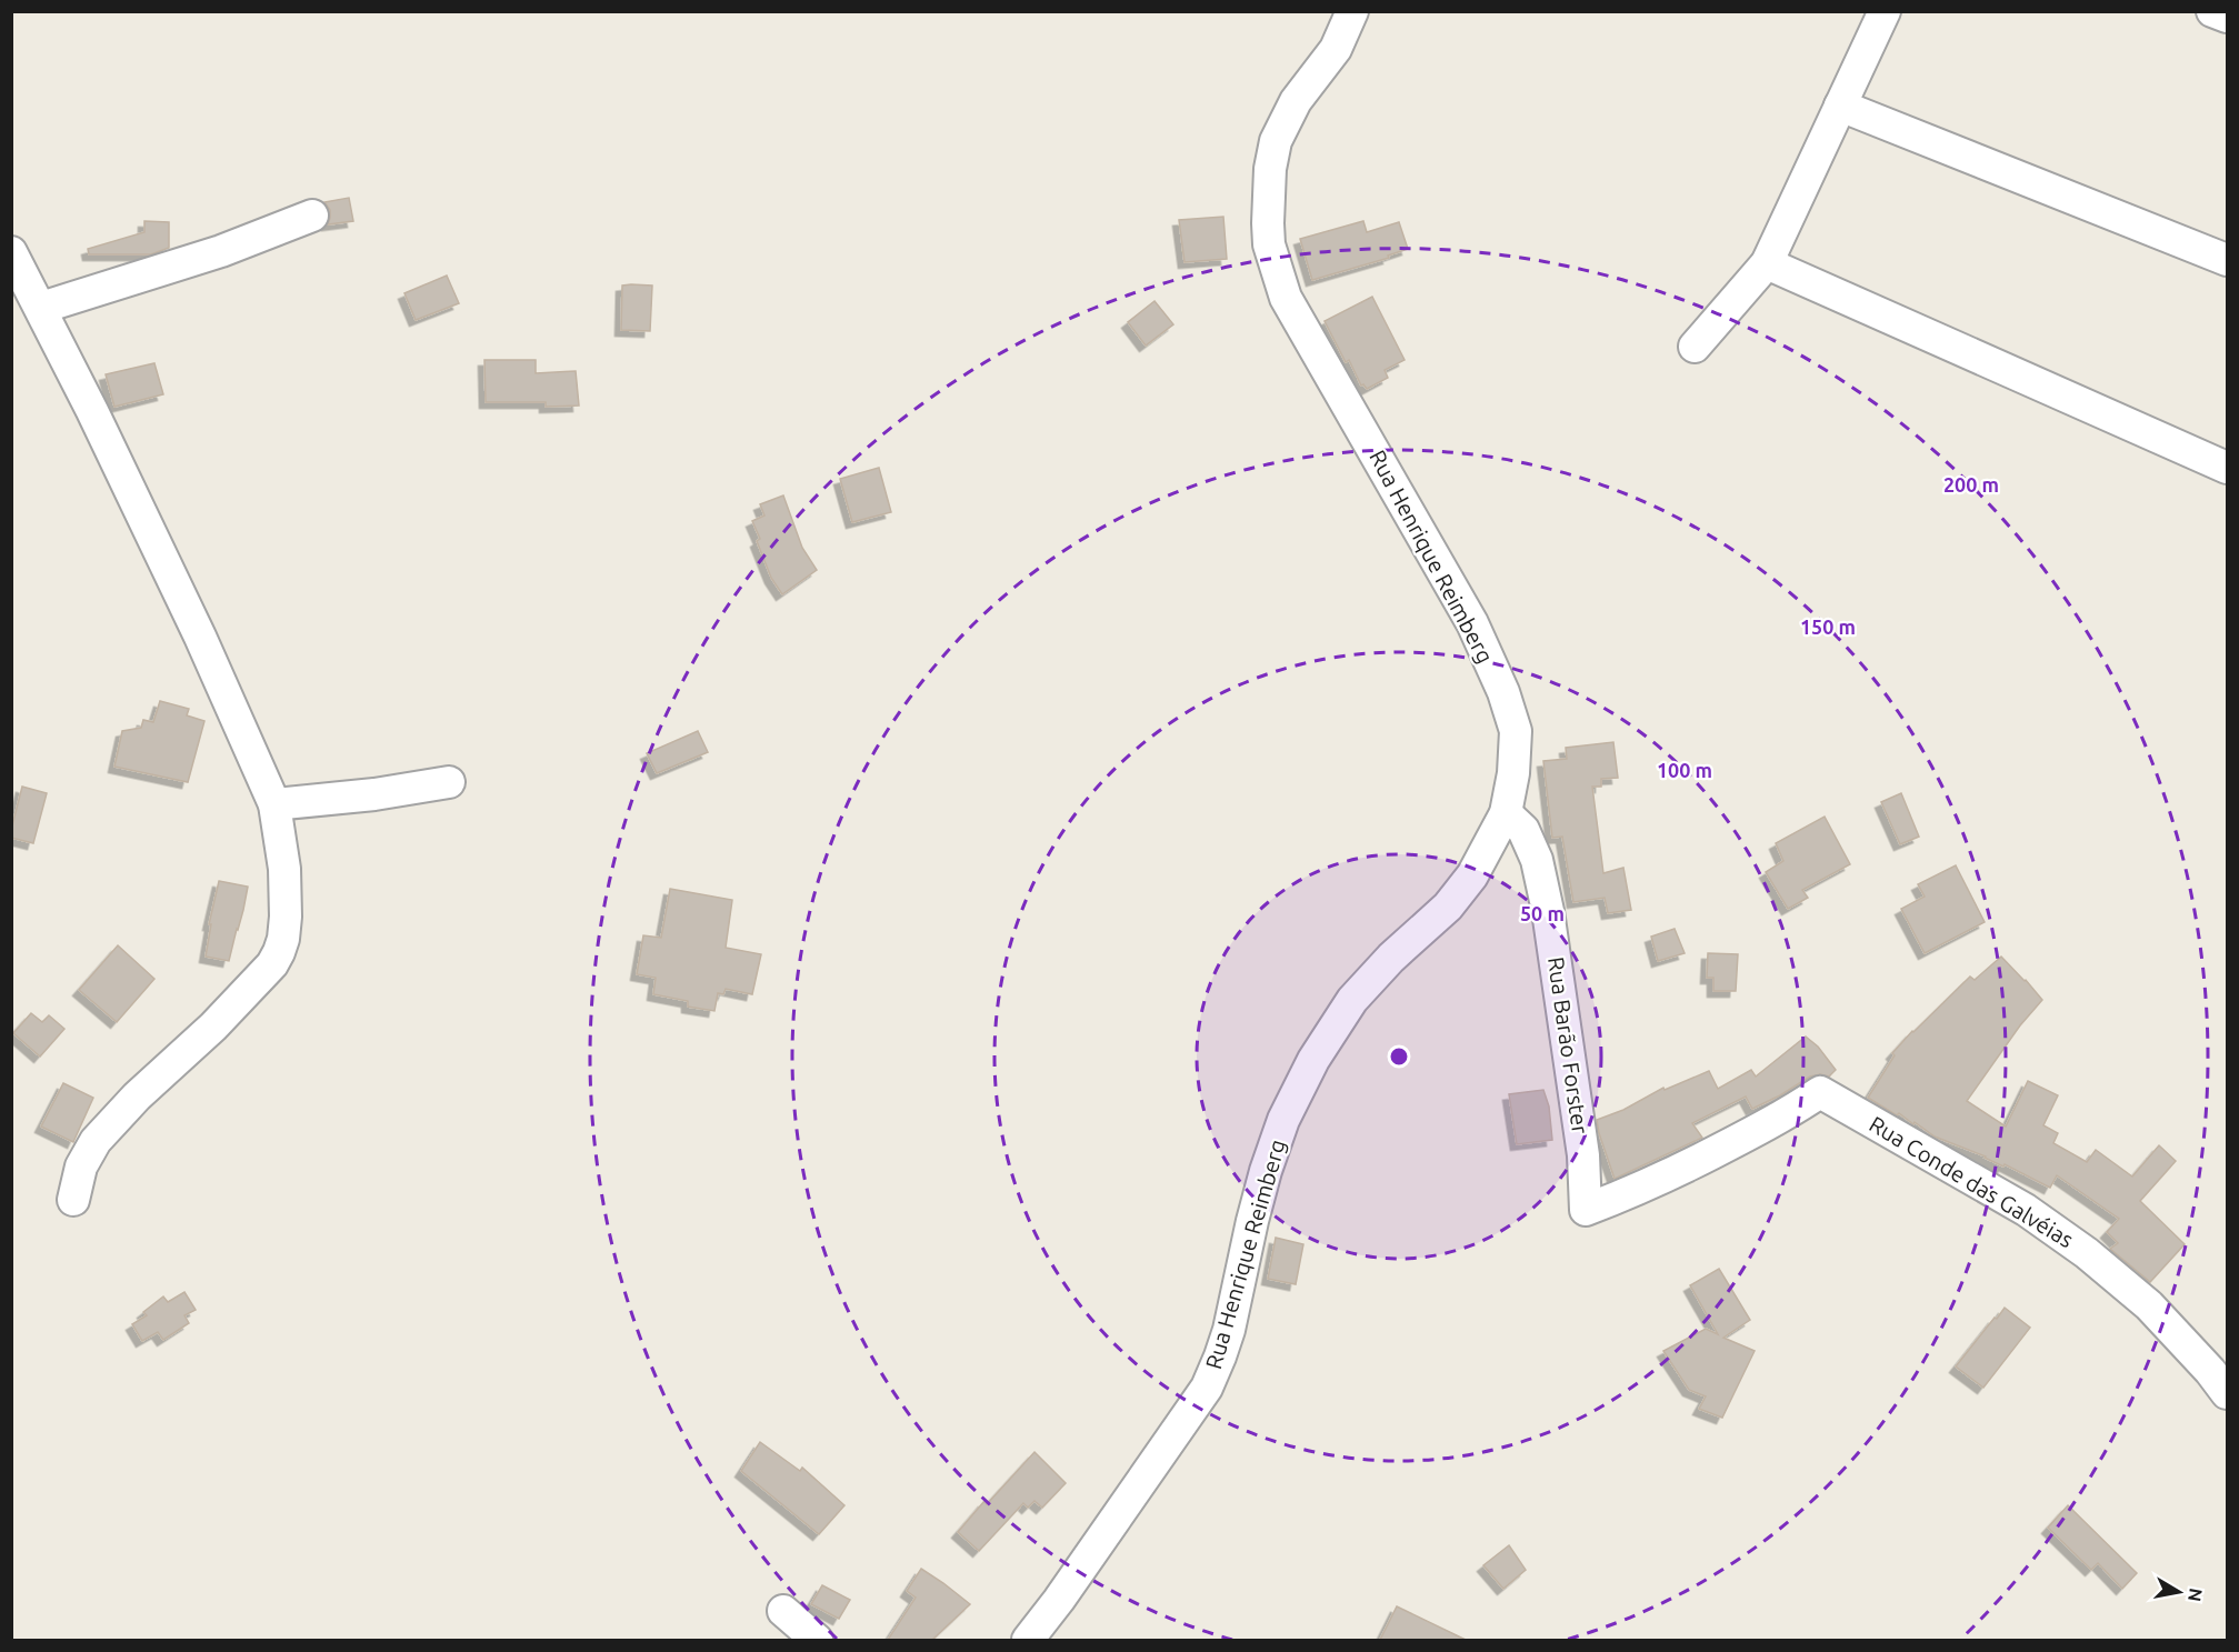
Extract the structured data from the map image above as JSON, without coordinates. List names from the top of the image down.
{
  "streets": {
    "street": ["Rua Henrique Reimberg", "Rua Barão Forster", "Rua Conde das Galvéias"]
  },
  "crossings": [
    ["Rua Henrique Reimberg", "Rua Barão Forster"],
    ["Rua Barão Forster", "Rua Conde das Galvéias"]
  ],
  "north": "right",
  "rings": [
    "200 m",
    "150 m",
    "100 m",
    "50 m"
  ]
}
